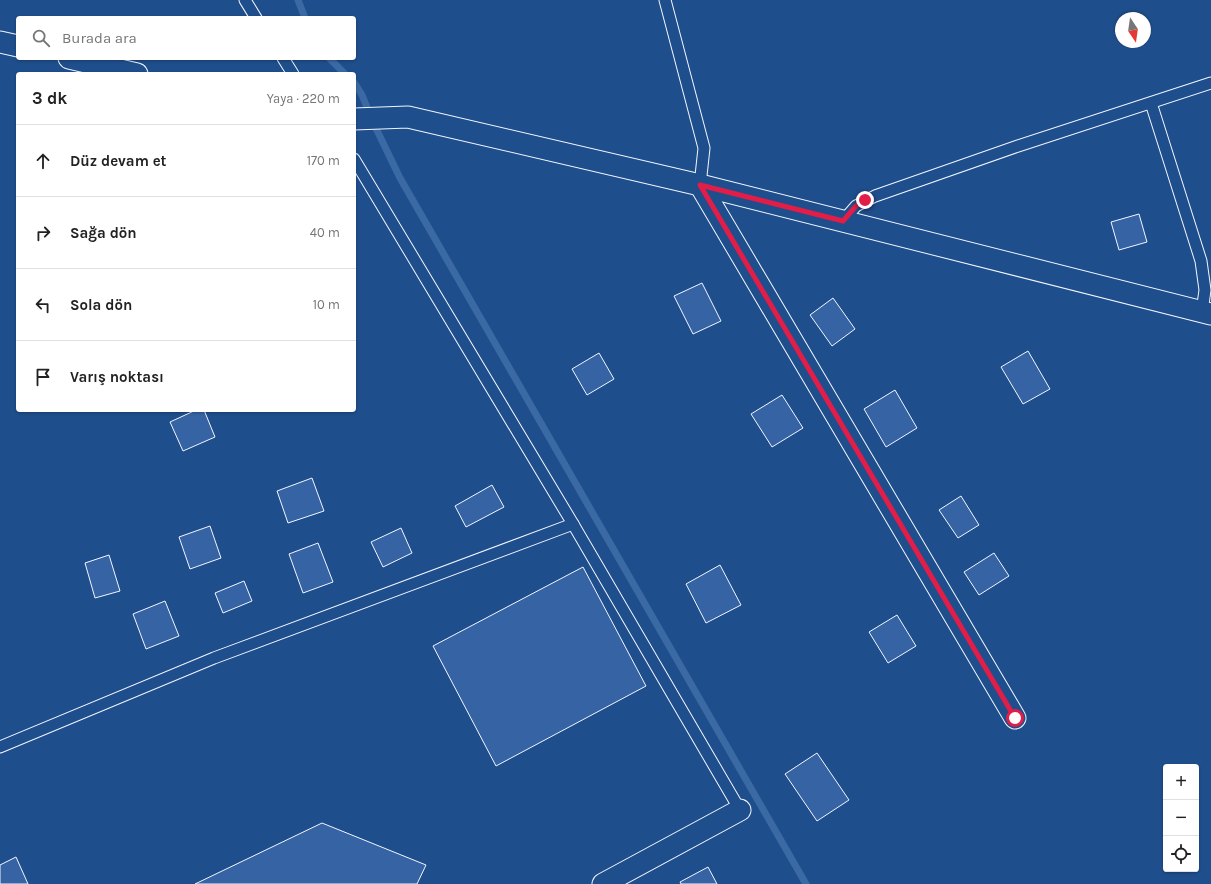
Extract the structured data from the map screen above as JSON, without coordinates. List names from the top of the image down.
{
  "north": "bottom",
  "page": {
    "search": "Burada ara",
    "heading": ["3 dk", "Yaya · 220 m"],
    "list": [
      ["Düz devam et", "170 m"],
      ["Sağa dön", "40 m"],
      ["Sola dön", "10 m"],
      "Varış noktası"
    ],
    "map_buttons": ["+", "−"]
  }
}
